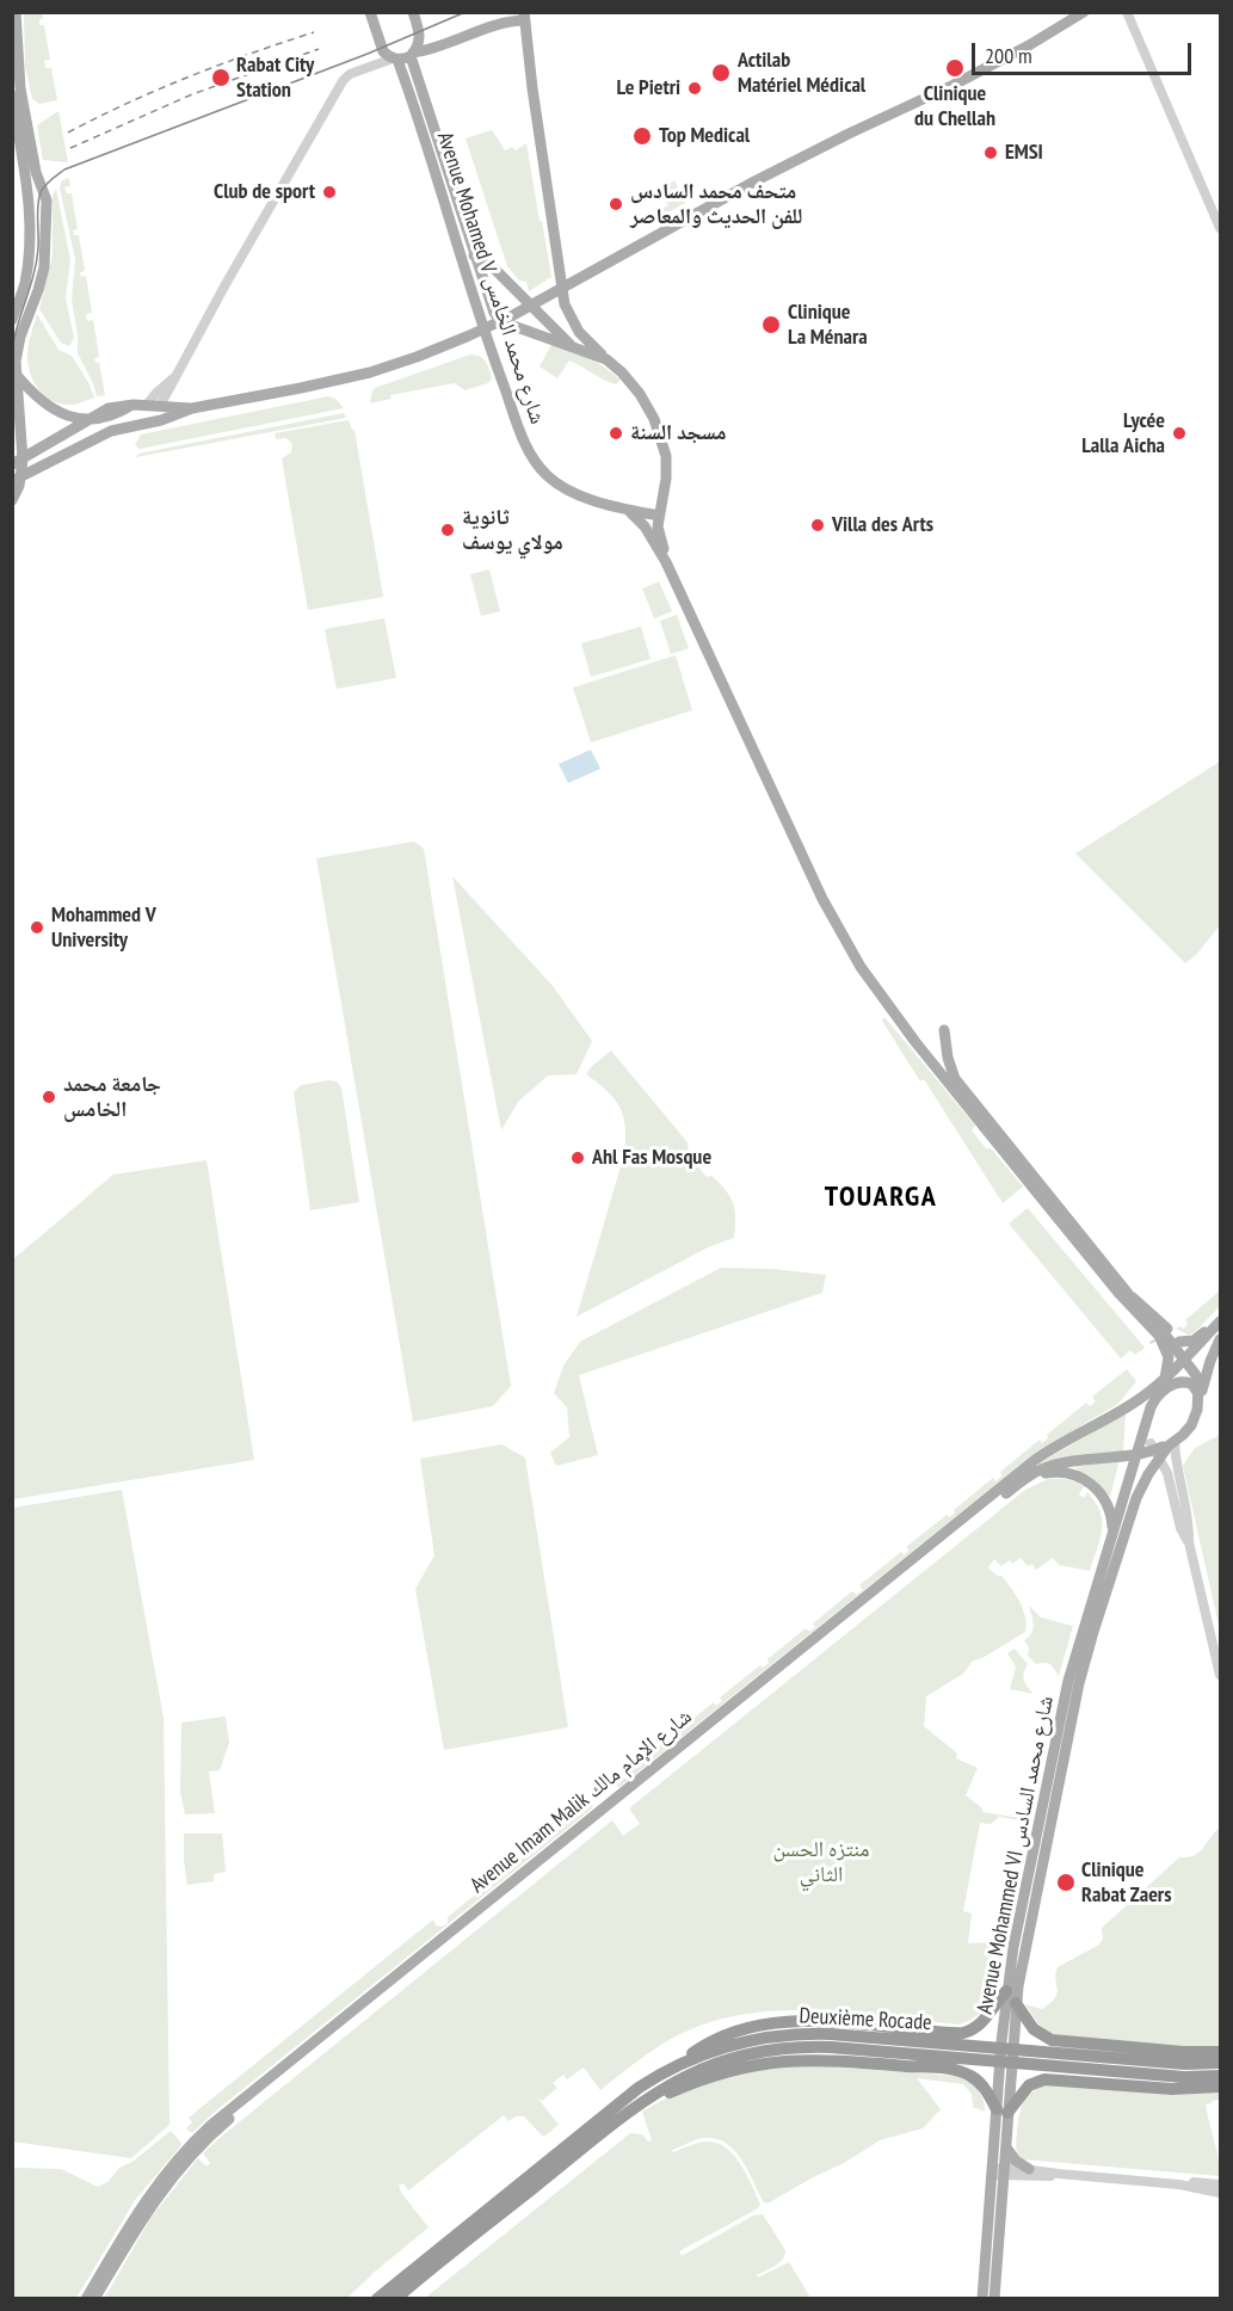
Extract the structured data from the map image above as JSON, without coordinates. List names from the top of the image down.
{
  "streets": {
    "highway": ["Deuxième Rocade"],
    "main road": ["Avenue Mohamed V شارع محمد الخامس", "Avenue Imam Malik شارع الإمام مالك", "Avenue Mohammed VI شارع محمد السادس"]
  },
  "crossings": [
    ["Avenue Imam Malik شارع الإمام مالك", "Avenue Mohammed VI شارع محمد السادس"]
  ],
  "districts": ["TOUARGA"],
  "parks": ["منتزه الحسن الثاني"],
  "places": [
    "Clinique du Chellah",
    "Actilab Matériel Médical",
    "Rabat City Station",
    "Le Pietri",
    "Top Medical",
    "EMSI",
    "Club de sport",
    "متحف محمد السادس للفن الحديث والمعاصر",
    "Clinique La Ménara",
    "مسجد السنة",
    "Lycée Lalla Aicha",
    "Villa des Arts",
    "ثانوية مولاي يوسف",
    "Mohammed V University",
    "جامعة محمد الخامس",
    "Ahl Fas Mosque",
    "Clinique Rabat Zaers"
  ],
  "scale_bar": "200 m"
}
